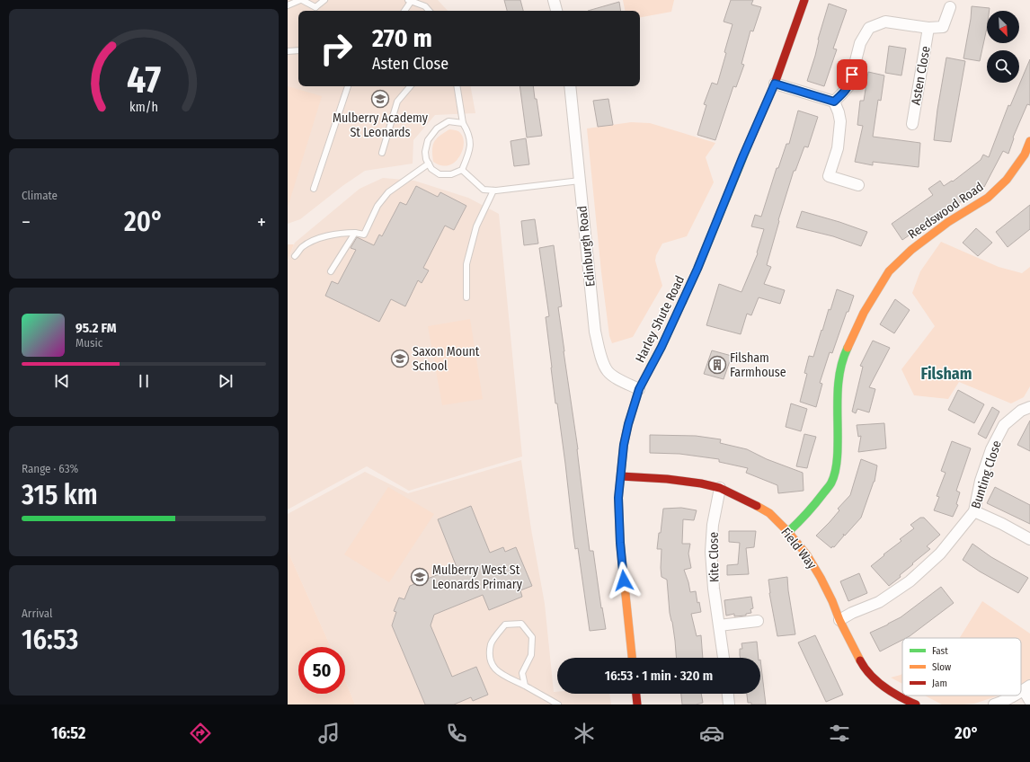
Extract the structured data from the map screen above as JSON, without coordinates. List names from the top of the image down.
{
  "streets": {
    "street": [
      "Asten Close",
      "Reedswood Road",
      "Edinburgh Road",
      "Harley Shute Road",
      "Bunting Close",
      "Field Way",
      "Kite Close"
    ]
  },
  "crossings": [
    ["Reedswood Road", "Field Way"],
    ["Edinburgh Road", "Harley Shute Road"],
    ["Harley Shute Road", "Field Way"],
    ["Bunting Close", "Field Way"],
    ["Field Way", "Kite Close"]
  ],
  "districts": ["Filsham"],
  "places": {
    "school or university": ["Mulberry Academy St Leonards", "Saxon Mount School", "Mulberry West St Leonards Primary"],
    "building": ["Filsham Farmhouse"]
  },
  "legend": ["Fast", "Slow", "Jam"],
  "north": "bottom right",
  "page": {
    "turn": ["270 m", "Asten Close"],
    "tile": [
      "Climate",
      ["Range · 63%", "315 km"],
      ["Arrival", "16:53"]
    ],
    "heat": ["−", "20°", "+"],
    "song": ["95.2 FM", "Music"],
    "limit": "50",
    "trip": "16:53 · 1 min · 320 m",
    "tabs": ["16:52", "20°"],
    "gauge": ["47", "km/h"]
  }
}
